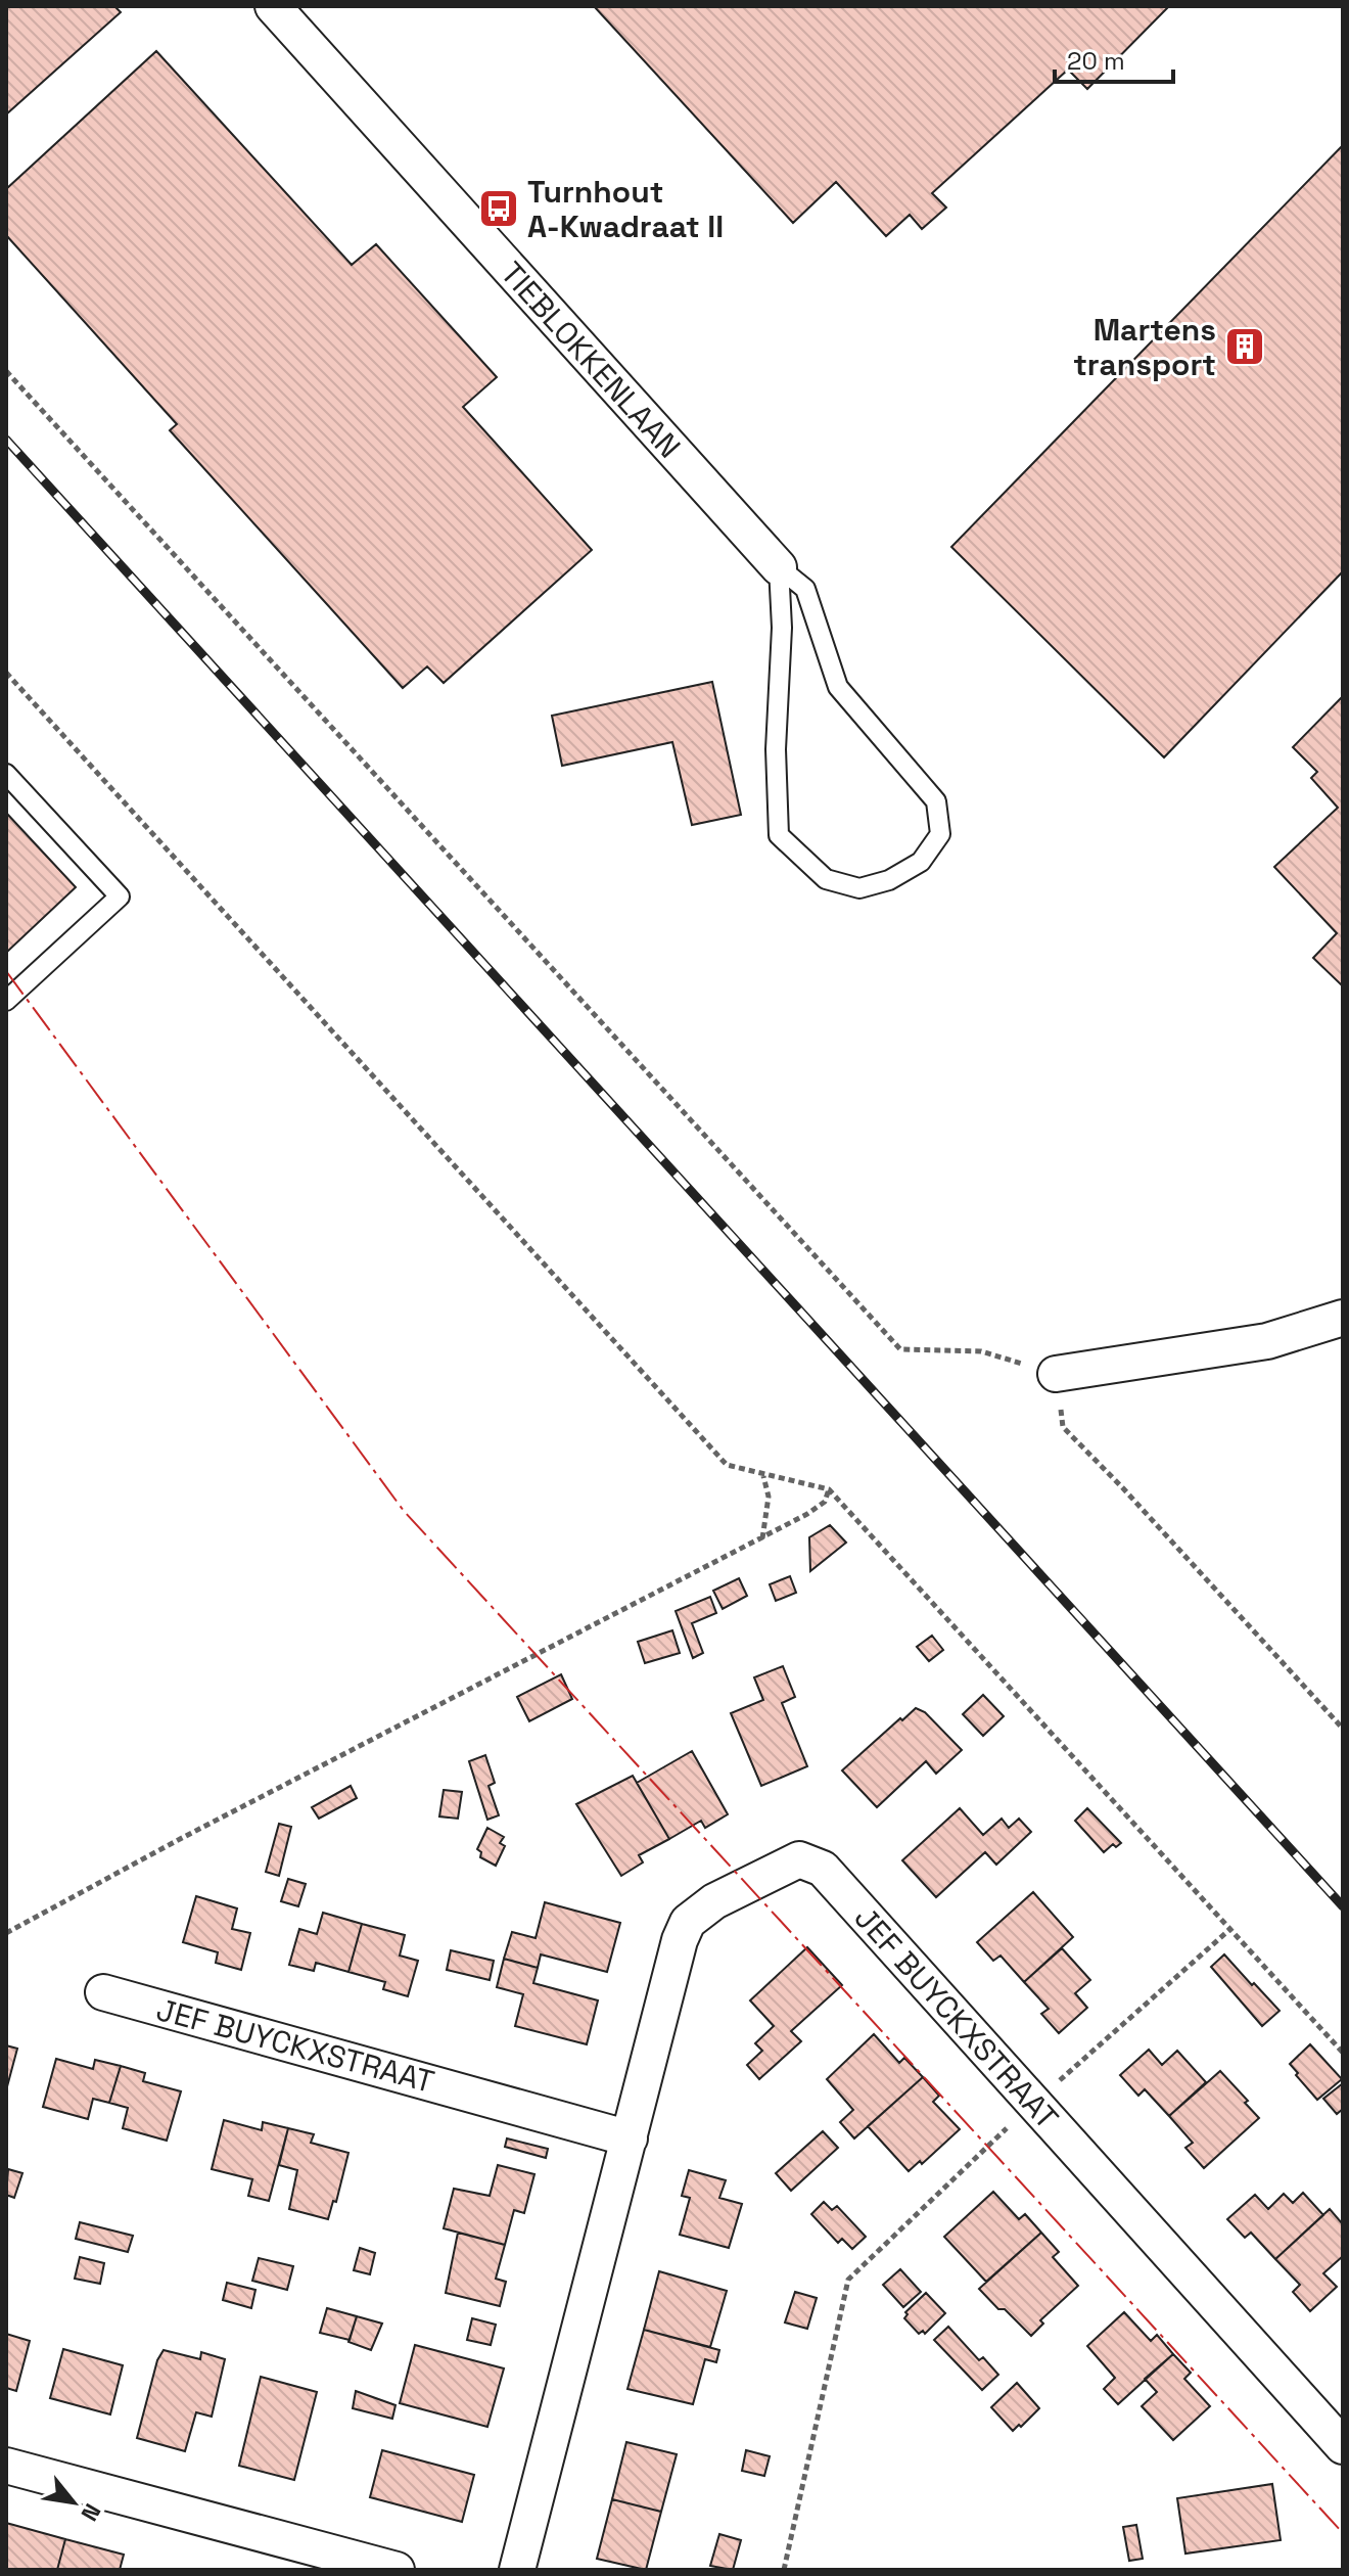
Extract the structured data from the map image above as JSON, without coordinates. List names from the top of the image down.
{
  "streets": {
    "street": ["TIEBLOKKENLAAN", "JEF BUYCKXSTRAAT"]
  },
  "places": {
    "bus stop": ["Turnhout A-Kwadraat II"],
    "building": ["Martens transport"]
  },
  "scale_bar": "20 m",
  "north": "bottom right"
}
